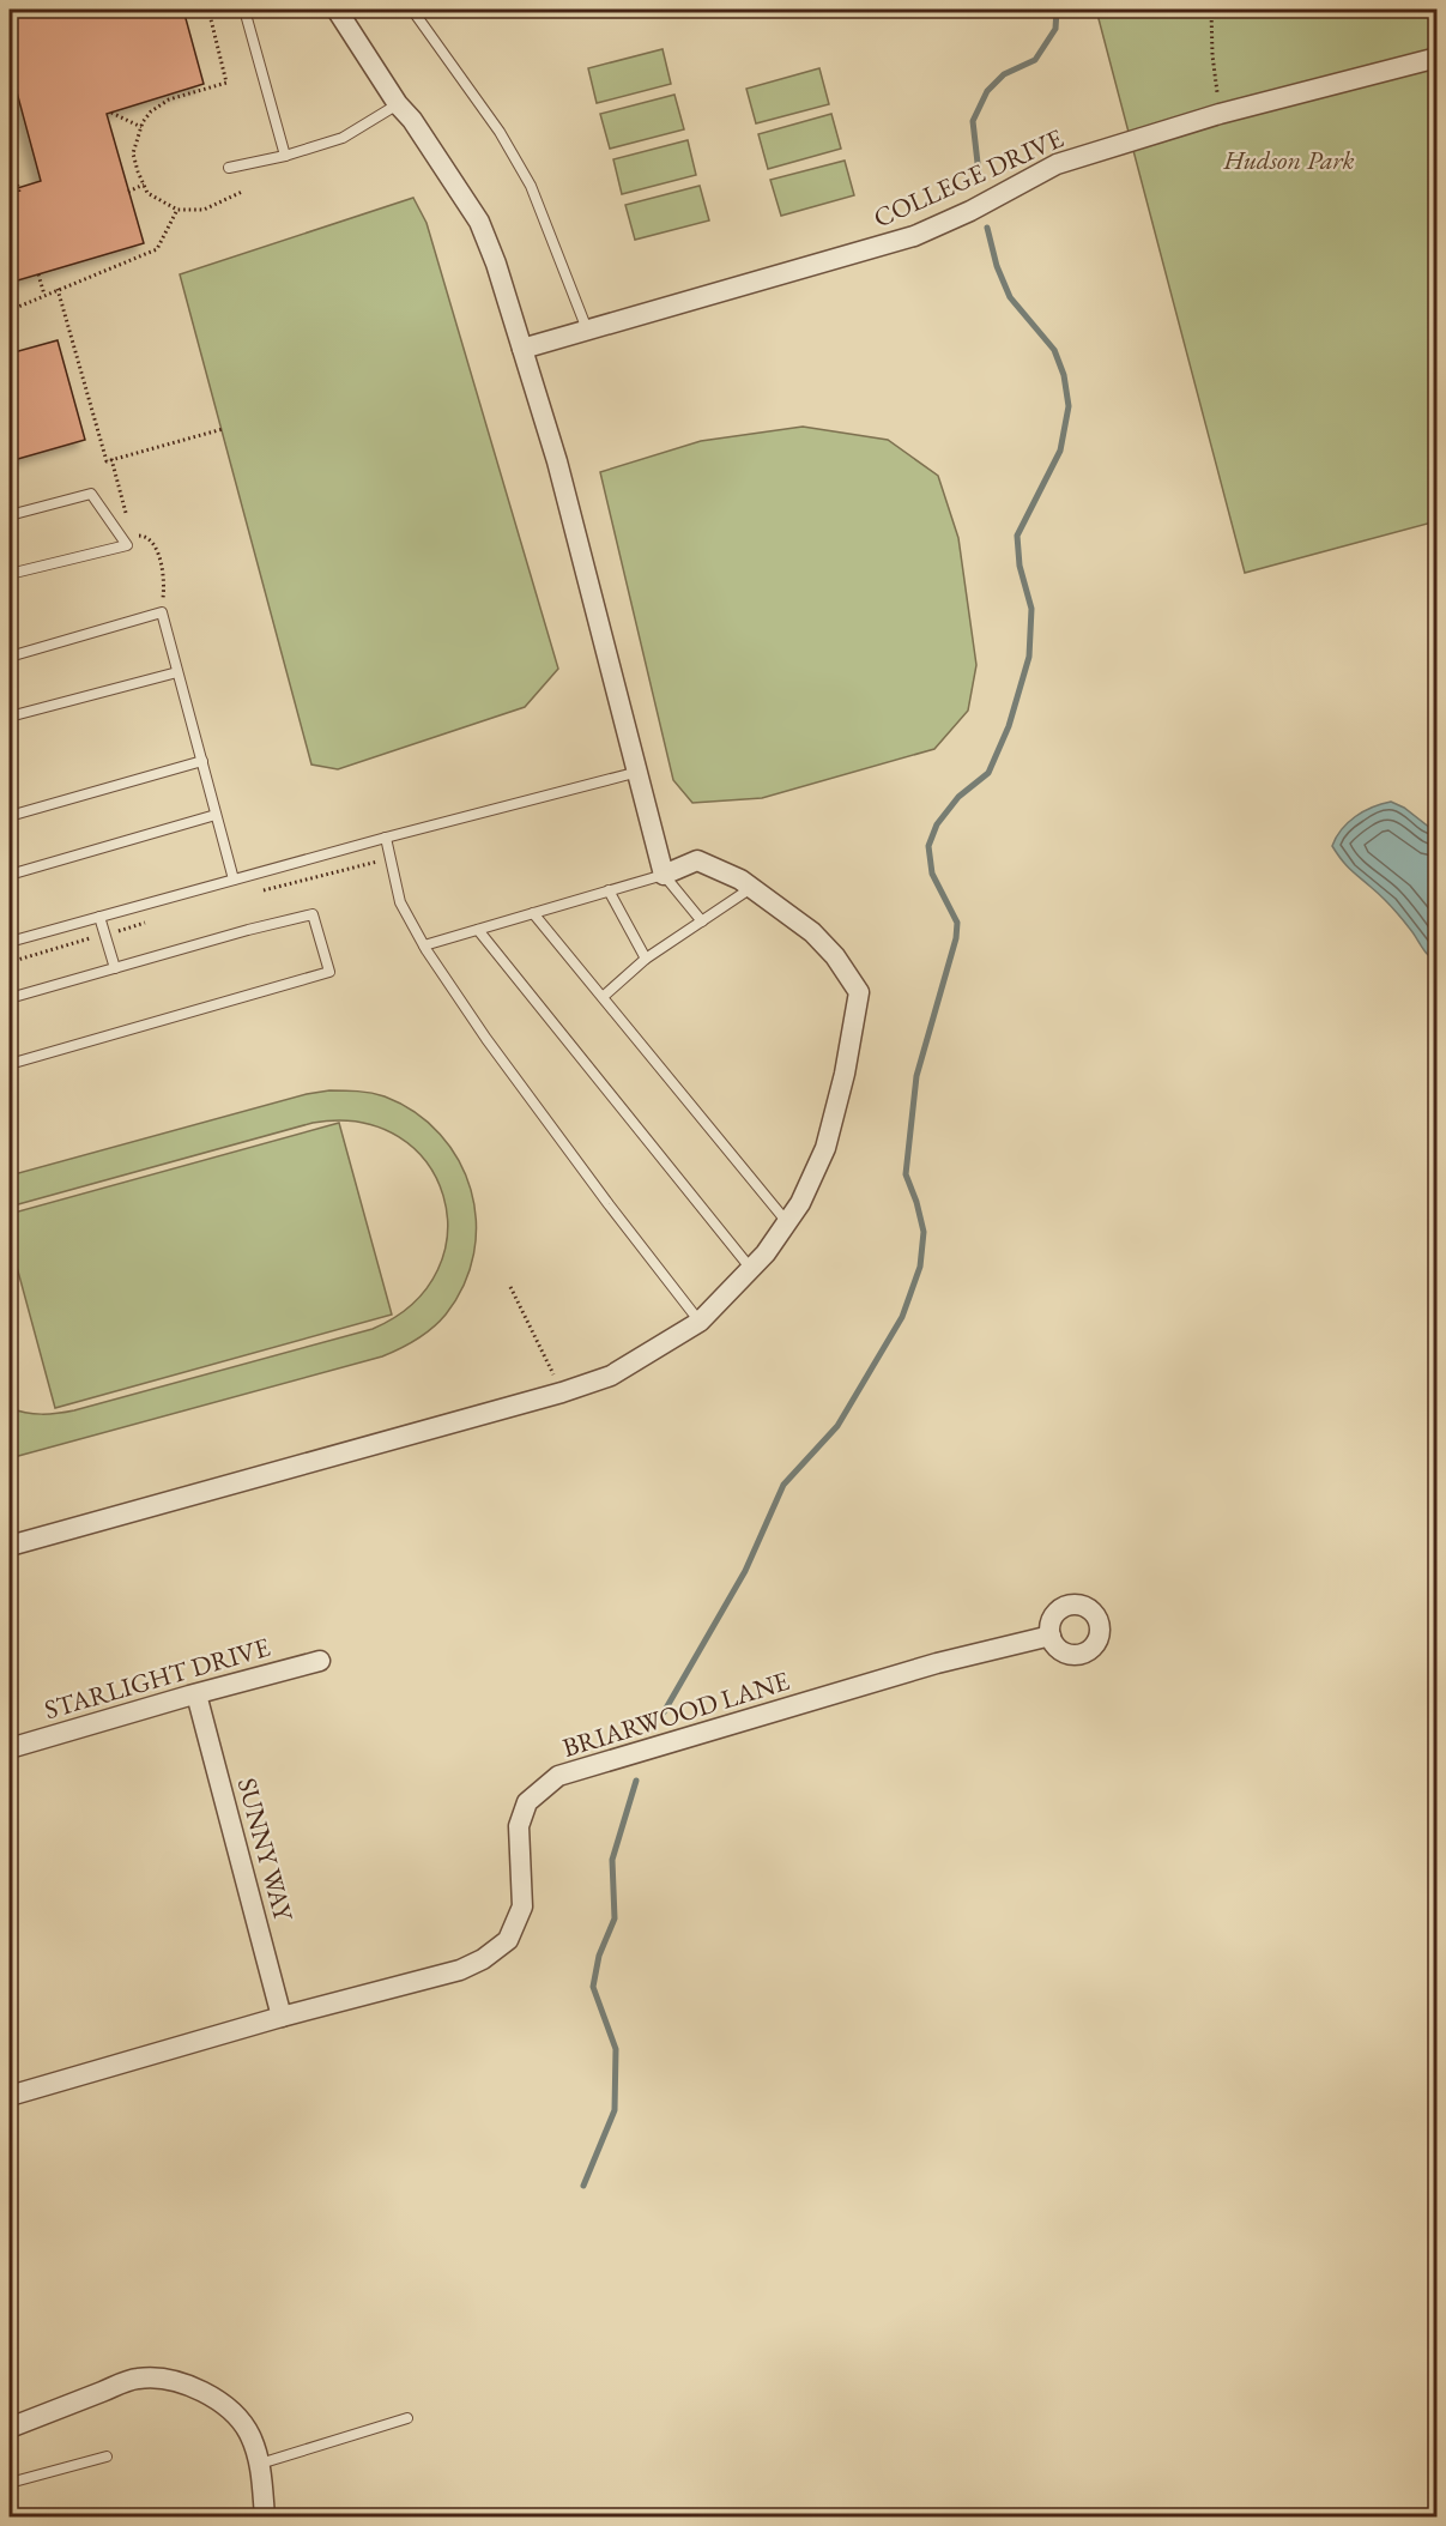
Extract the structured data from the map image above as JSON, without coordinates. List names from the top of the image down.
{
  "streets": {
    "street": [
      "COLLEGE DRIVE",
      "STARLIGHT DRIVE",
      "BRIARWOOD LANE",
      "SUNNY WAY"
    ]
  },
  "crossings": [
    ["STARLIGHT DRIVE", "SUNNY WAY"],
    ["BRIARWOOD LANE", "SUNNY WAY"]
  ],
  "parks": ["Hudson Park"]
}
